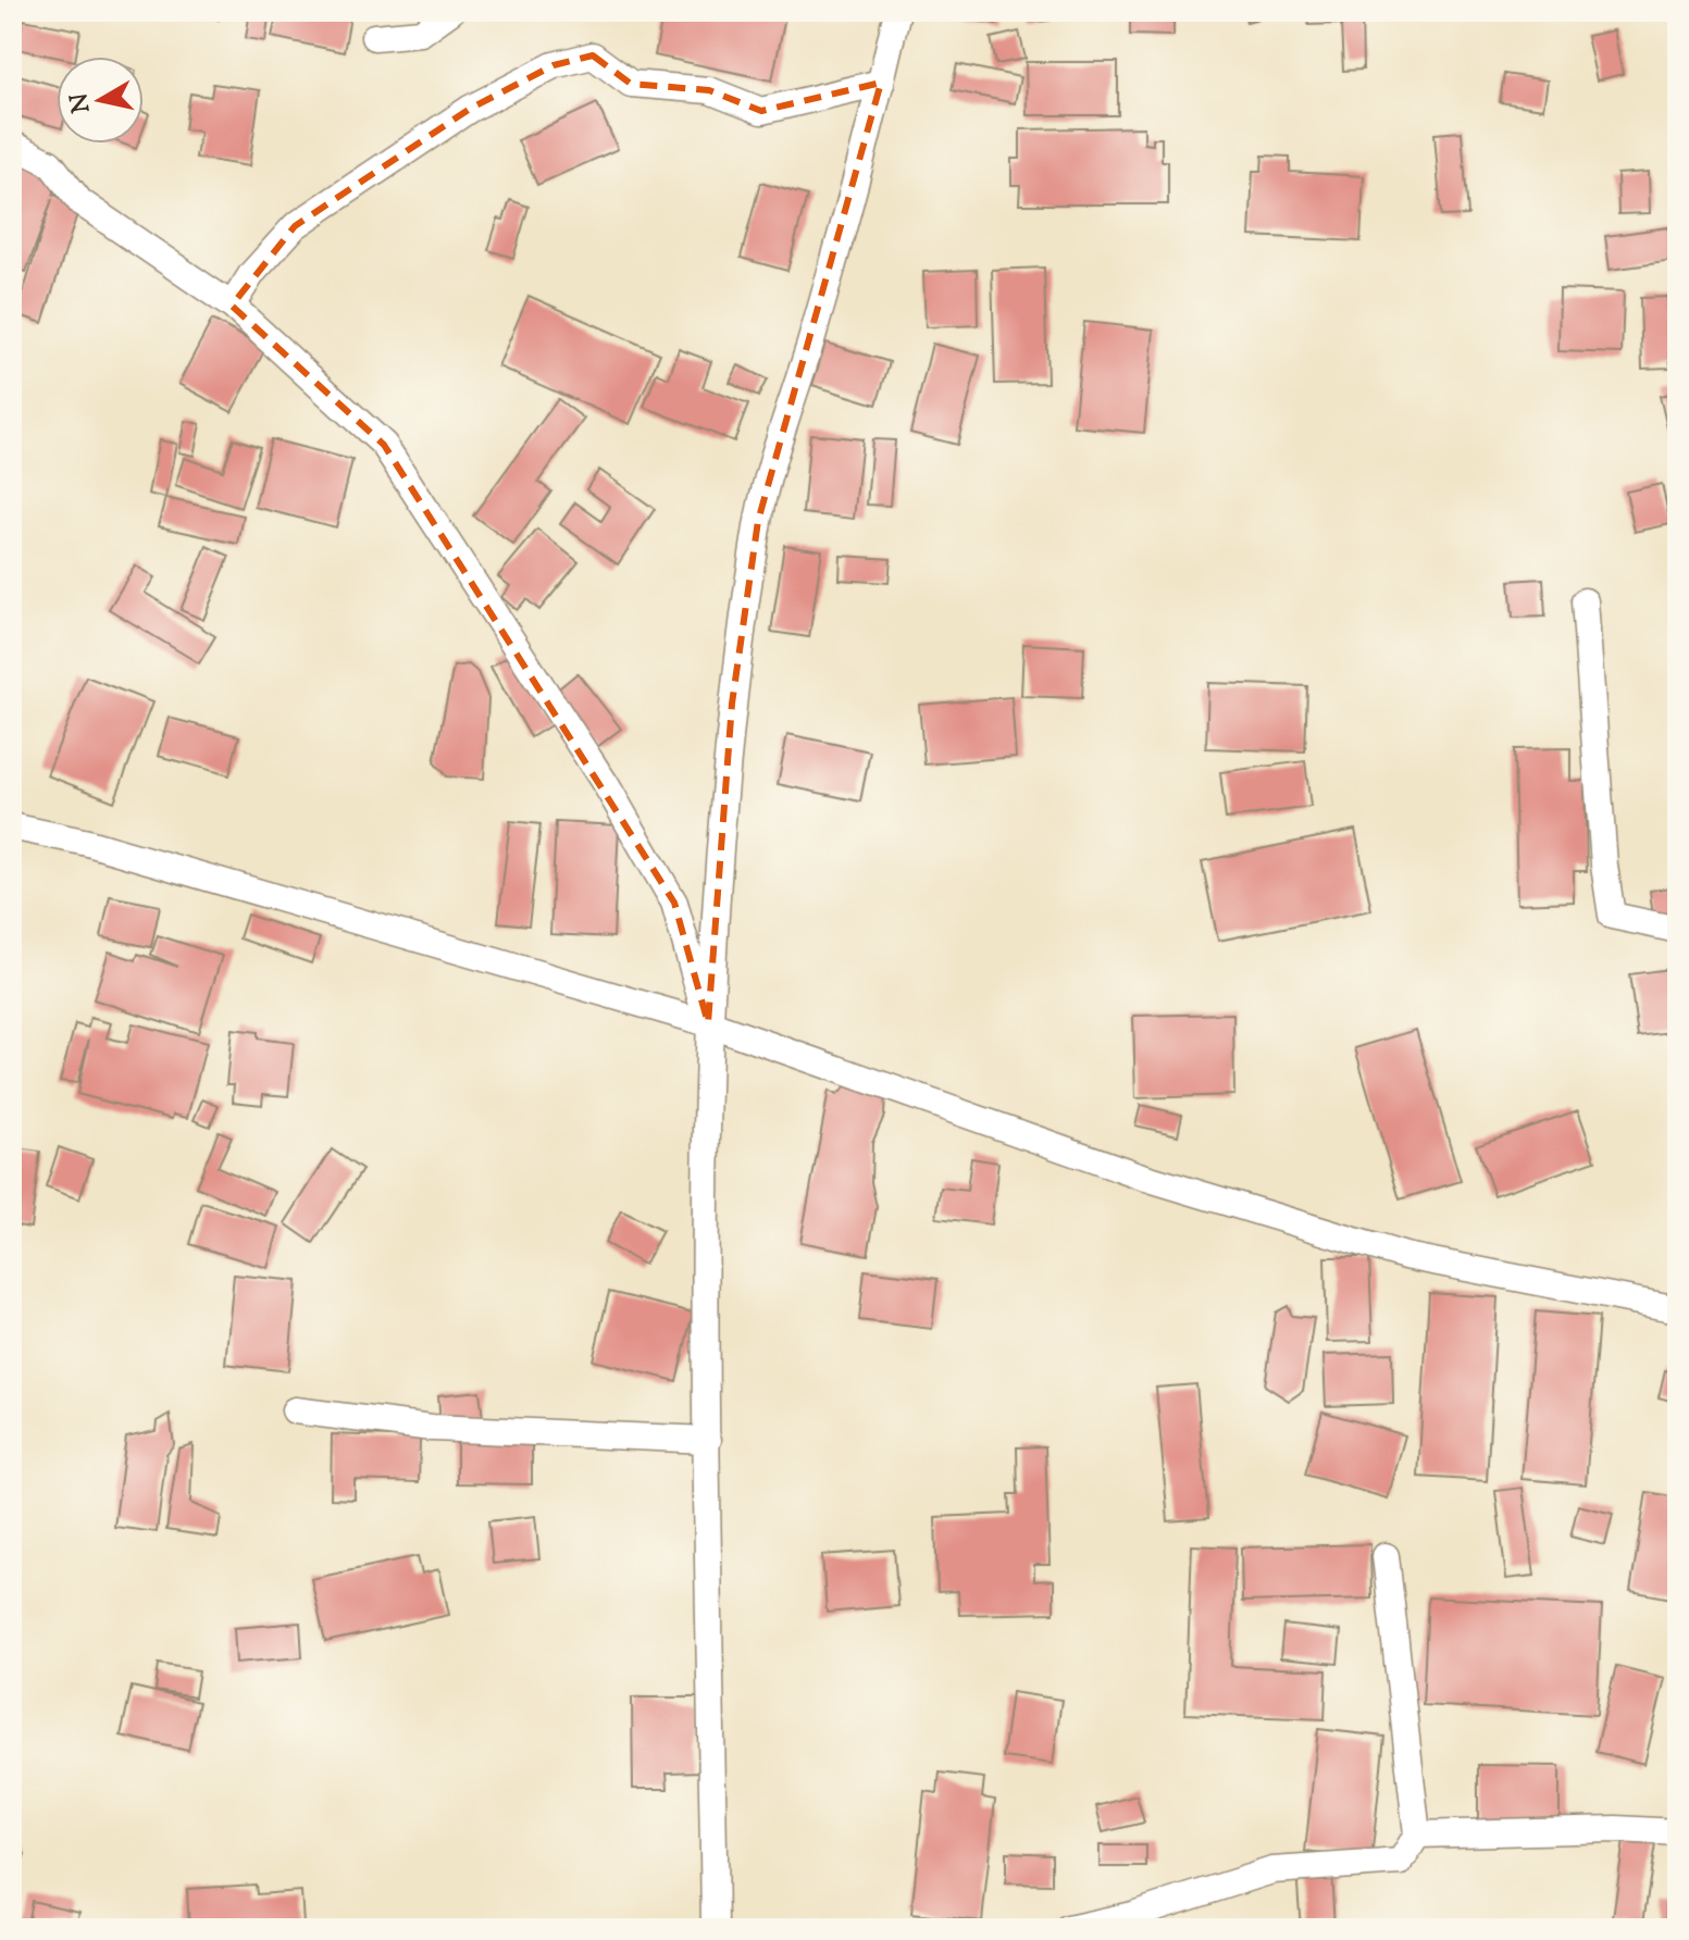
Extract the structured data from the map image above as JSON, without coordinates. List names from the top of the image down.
{
  "north": "left"
}
